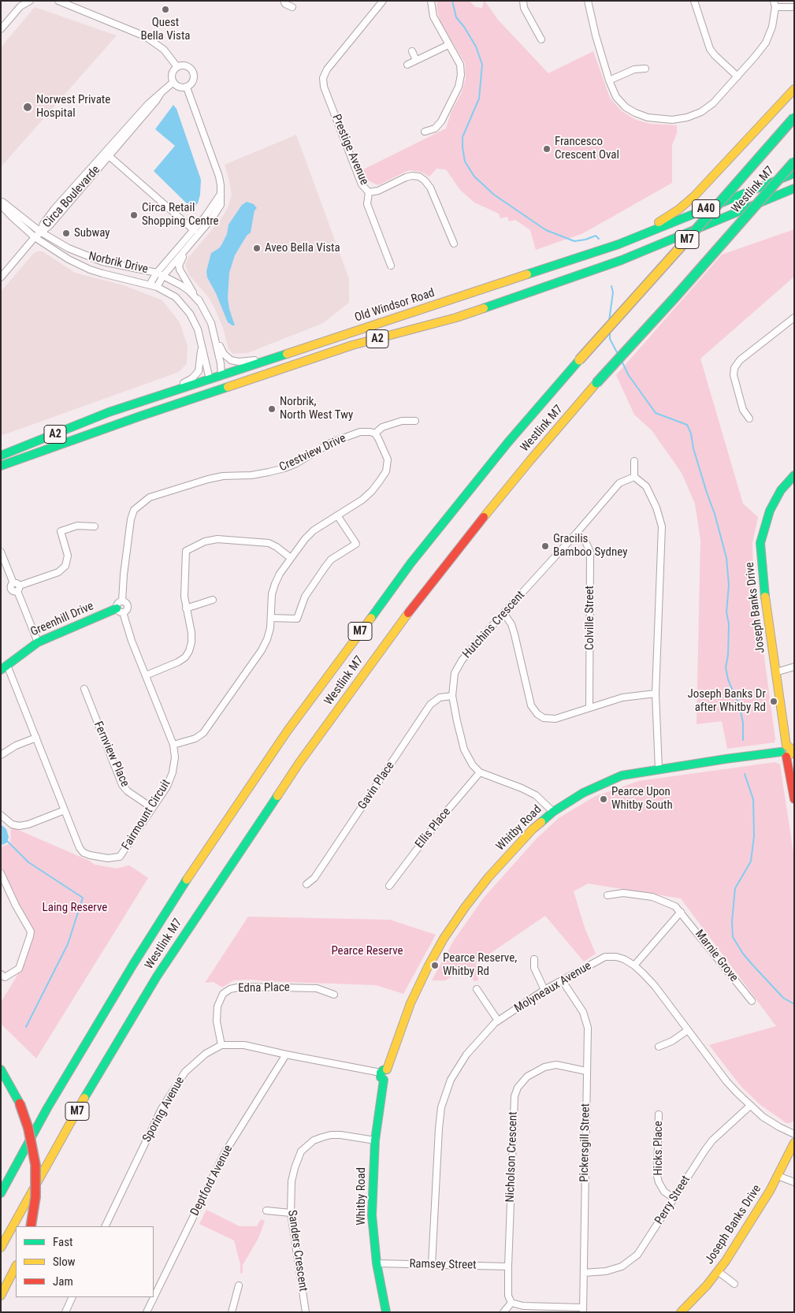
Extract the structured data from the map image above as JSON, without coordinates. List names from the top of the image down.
{
  "streets": {
    "main road": [
      "Westlink M7",
      "A40",
      "M7",
      "Old Windsor Road",
      "A2",
      "Joseph Banks Drive",
      "Greenhill Drive",
      "Whitby Road"
    ],
    "street": [
      "Prestige Avenue",
      "Circa Boulevarde",
      "Norbrik Drive",
      "Crestview Drive",
      "Colville Street",
      "Hutchins Crescent",
      "Fernview Place",
      "Gavin Place",
      "Fairmount Circuit",
      "Ellis Place",
      "Marnie Grove",
      "Molyneaux Avenue",
      "Edna Place",
      "Sporing Avenue",
      "Pickersgill Street",
      "Hicks Place",
      "Nicholson Crescent",
      "Deptford Avenue",
      "Perry Street",
      "Sanders Crescent",
      "Ramsey Street"
    ]
  },
  "crossings": [
    ["Circa Boulevarde", "Norbrik Drive"],
    ["Norbrik Drive", "Old Windsor Road"],
    ["Crestview Drive", "Greenhill Drive"],
    ["Crestview Drive", "Fairmount Circuit"],
    ["Joseph Banks Drive", "Whitby Road"],
    ["Colville Street", "Hutchins Crescent"],
    ["Greenhill Drive", "Fairmount Circuit"],
    ["Hutchins Crescent", "Gavin Place"],
    ["Hutchins Crescent", "Ellis Place"],
    ["Fernview Place", "Fairmount Circuit"],
    ["Whitby Road", "Sporing Avenue"],
    ["Whitby Road", "Sanders Crescent"],
    ["Whitby Road", "Ramsey Street"],
    ["Molyneaux Avenue", "Pickersgill Street"],
    ["Molyneaux Avenue", "Perry Street"],
    ["Molyneaux Avenue", "Ramsey Street"],
    ["Edna Place", "Sporing Avenue"],
    ["Sporing Avenue", "Deptford Avenue"],
    ["Pickersgill Street", "Nicholson Crescent"],
    ["Pickersgill Street", "Perry Street"],
    ["Hicks Place", "Perry Street"],
    ["Nicholson Crescent", "Ramsey Street"]
  ],
  "parks": ["Laing Reserve", "Pearce Reserve"],
  "places": [
    "Quest Bella Vista",
    "Norwest Private Hospital",
    "Francesco Crescent Oval",
    "Circa Retail Shopping Centre",
    "Subway",
    "Aveo Bella Vista",
    "Norbrik, North West Twy",
    "Gracilis Bamboo Sydney",
    "Joseph Banks Dr after Whitby Rd",
    "Pearce Upon Whitby South",
    "Pearce Reserve, Whitby Rd"
  ],
  "legend": ["Fast", "Slow", "Jam"]
}
